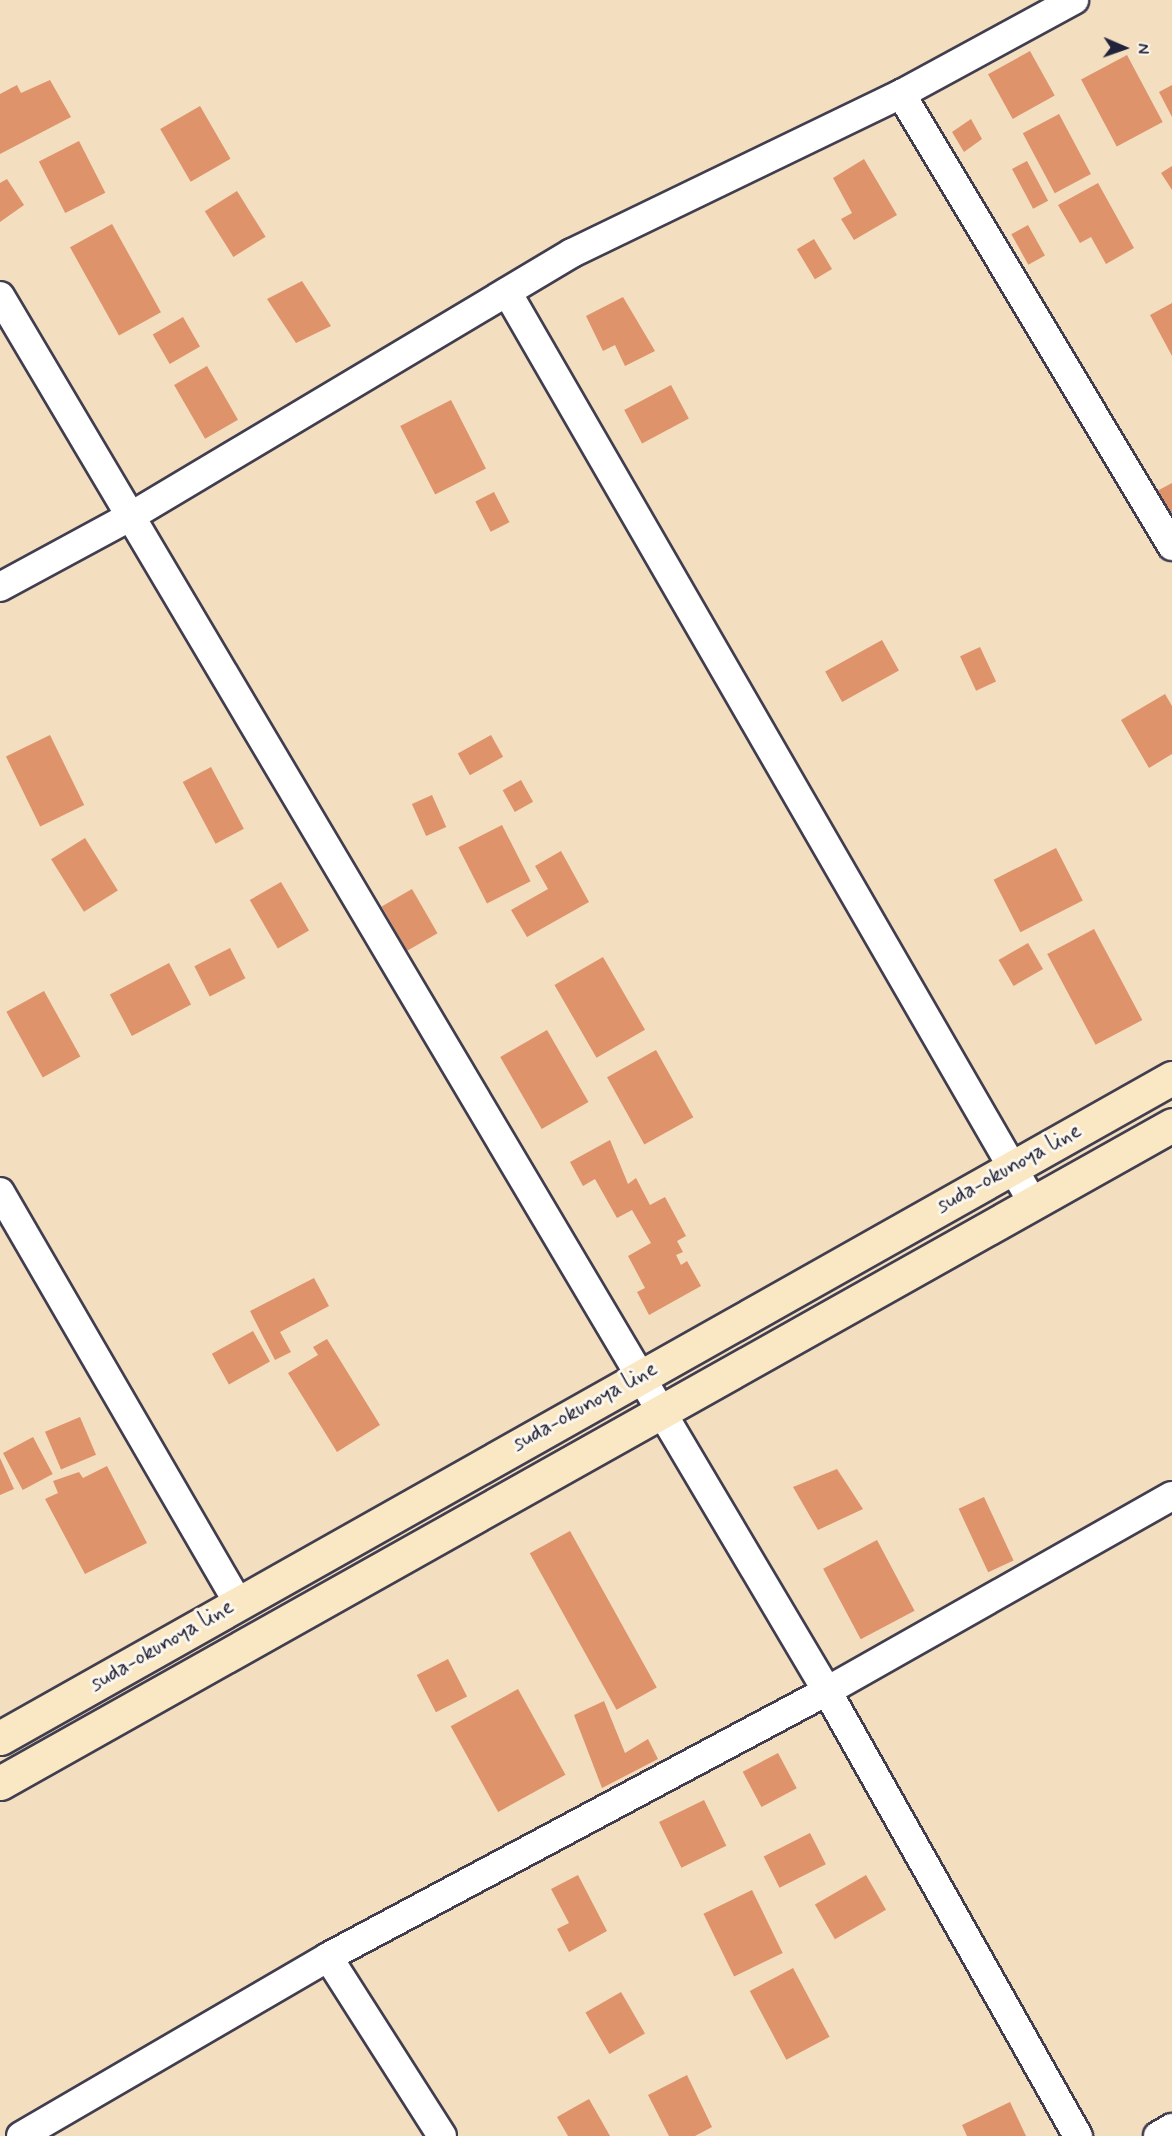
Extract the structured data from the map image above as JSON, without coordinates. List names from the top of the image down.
{
  "streets": {
    "main road": ["suda-okunoya line"]
  },
  "north": "right"
}
